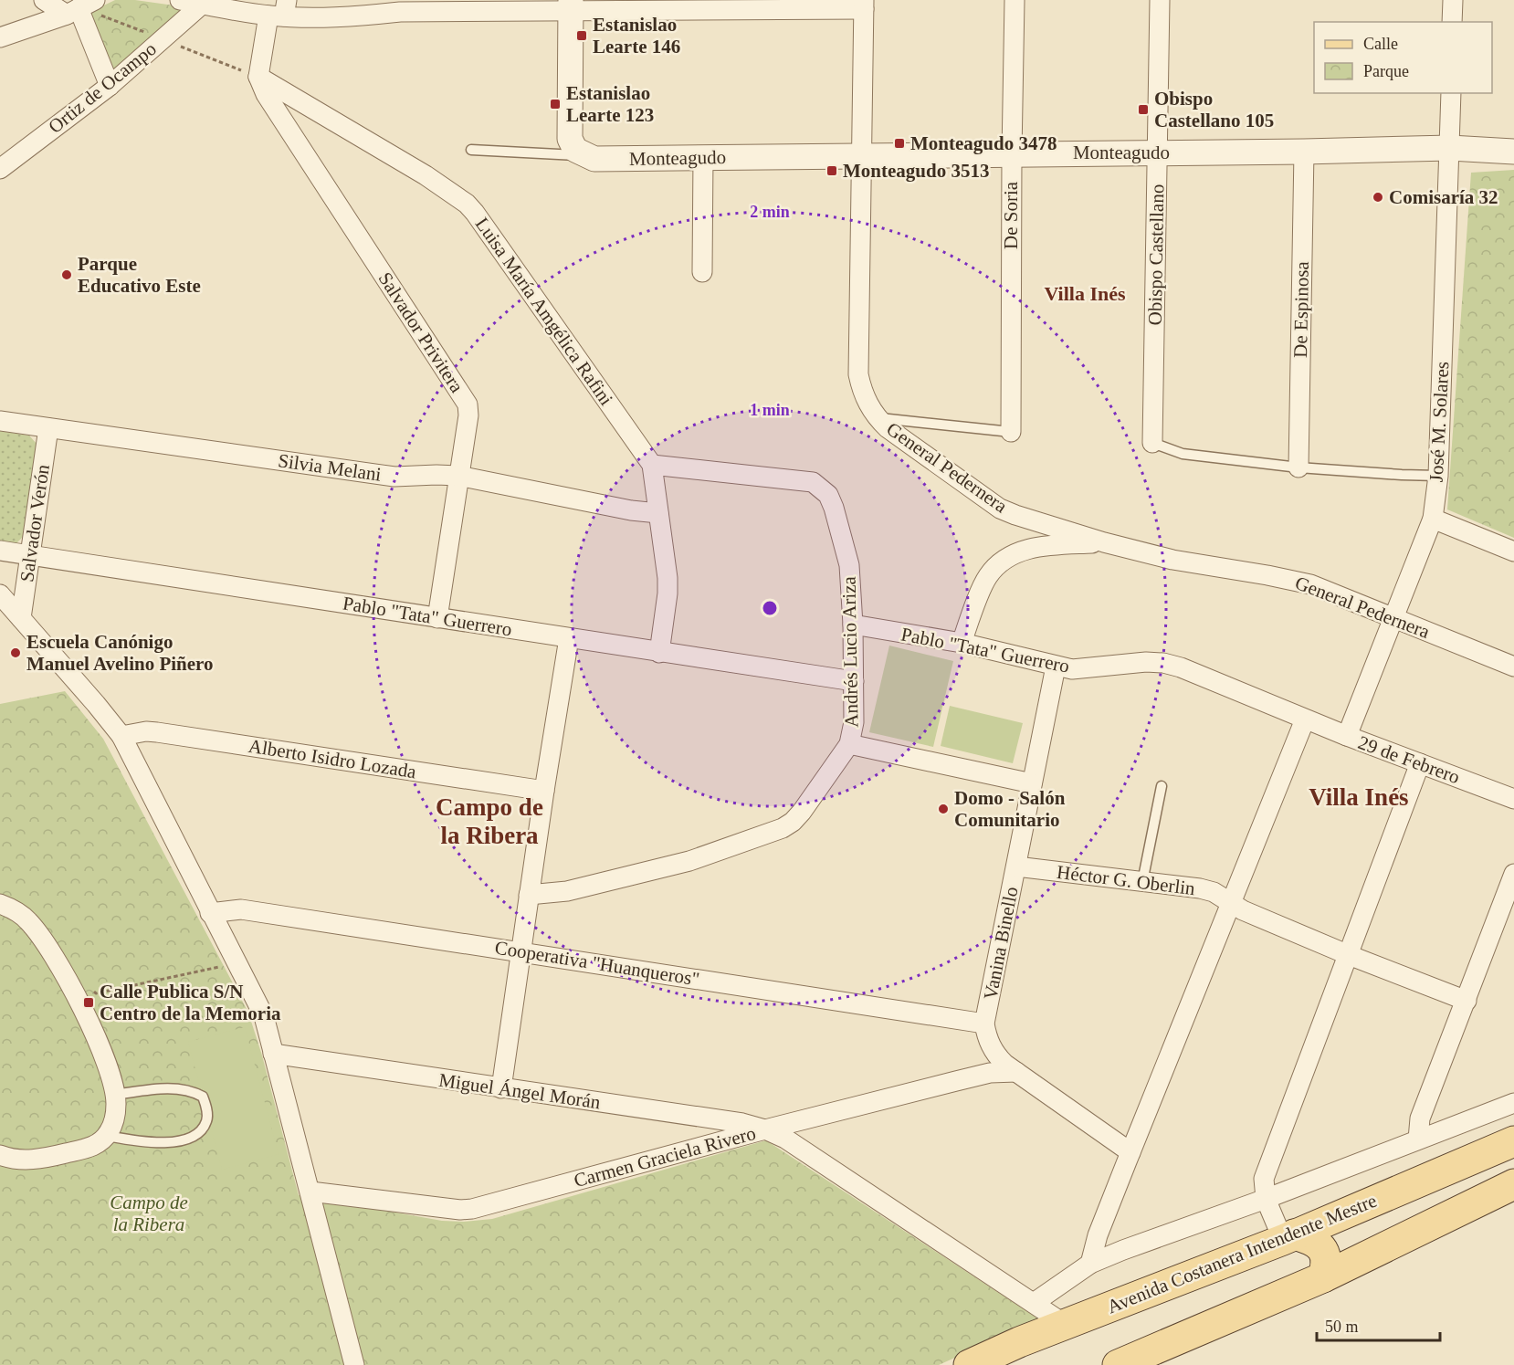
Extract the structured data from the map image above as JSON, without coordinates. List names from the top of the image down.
{
  "streets": {
    "main road": ["Avenida Costanera Intendente Mestre"],
    "street": [
      "Ortiz de Ocampo",
      "Monteagudo",
      "De Soria",
      "Obispo Castellano",
      "De Espinosa",
      "Luisa María Amgélica Rafini",
      "Salvador Privitera",
      "José M. Solares",
      "Silvia Melani",
      "General Pedernera",
      "Salvador Verón",
      "Pablo \"Tata\" Guerrero",
      "Andrés Lucio Ariza",
      "Alberto Isidro Lozada",
      "29 de Febrero",
      "Héctor G. Oberlin",
      "Vanina Binello",
      "Cooperativa \"Huanqueros\"",
      "Miguel Ángel Morán",
      "Carmen Graciela Rivero"
    ]
  },
  "crossings": [
    ["Monteagudo", "De Soria"],
    ["Monteagudo", "Obispo Castellano"],
    ["Monteagudo", "De Espinosa"],
    ["Monteagudo", "José M. Solares"],
    ["Monteagudo", "General Pedernera"],
    ["Luisa María Amgélica Rafini", "Salvador Privitera"],
    ["Luisa María Amgélica Rafini", "Silvia Melani"],
    ["Luisa María Amgélica Rafini", "Pablo \"Tata\" Guerrero"],
    ["Luisa María Amgélica Rafini", "Andrés Lucio Ariza"],
    ["Salvador Privitera", "Silvia Melani"],
    ["Salvador Privitera", "Pablo \"Tata\" Guerrero"],
    ["José M. Solares", "General Pedernera"],
    ["José M. Solares", "29 de Febrero"],
    ["Silvia Melani", "Salvador Verón"],
    ["Salvador Verón", "Pablo \"Tata\" Guerrero"],
    ["Pablo \"Tata\" Guerrero", "Andrés Lucio Ariza"],
    ["Pablo \"Tata\" Guerrero", "29 de Febrero"],
    ["Pablo \"Tata\" Guerrero", "Vanina Binello"],
    ["Héctor G. Oberlin", "Vanina Binello"],
    ["Vanina Binello", "Cooperativa \"Huanqueros\""],
    ["Vanina Binello", "Carmen Graciela Rivero"],
    ["Miguel Ángel Morán", "Carmen Graciela Rivero"],
    ["Miguel Ángel Morán", "Avenida Costanera Intendente Mestre"]
  ],
  "districts": ["Villa Inés", "Villa Inés", "Campo de la Ribera"],
  "parks": ["Campo de la Ribera"],
  "places": {
    "transit": [
      "Estanislao Learte 146",
      "Estanislao Learte 123",
      "Obispo Castellano 105",
      "Monteagudo 3478",
      "Monteagudo 3513",
      "Calle Publica S/N Centro de la Memoria"
    ],
    "other": [
      "Comisaría 32",
      "Parque Educativo Este",
      "Escuela Canónigo Manuel Avelino Piñero",
      "Domo - Salón Comunitario"
    ]
  },
  "legend": ["Calle", "Parque"],
  "scale_bar": "50 m",
  "rings": ["2 min", "1 min"]
}
